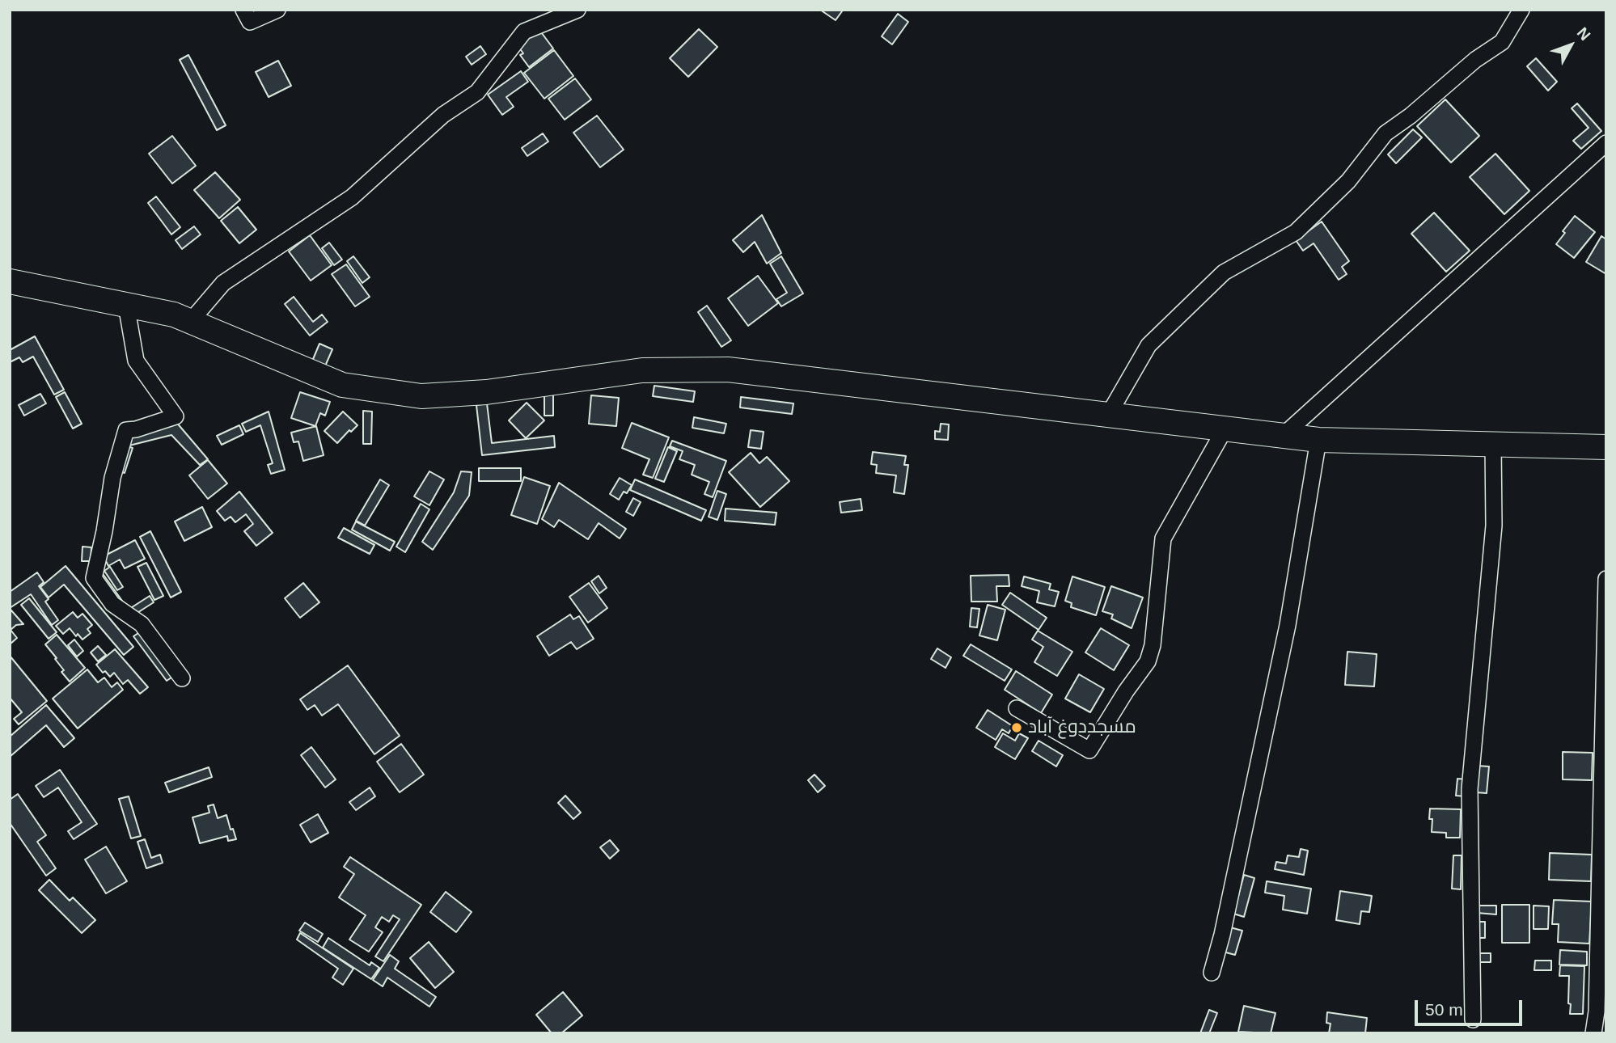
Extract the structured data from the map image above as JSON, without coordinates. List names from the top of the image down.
{
  "places": ["مسجددوغ آباد"],
  "scale_bar": "50 m",
  "north": "top right"
}
